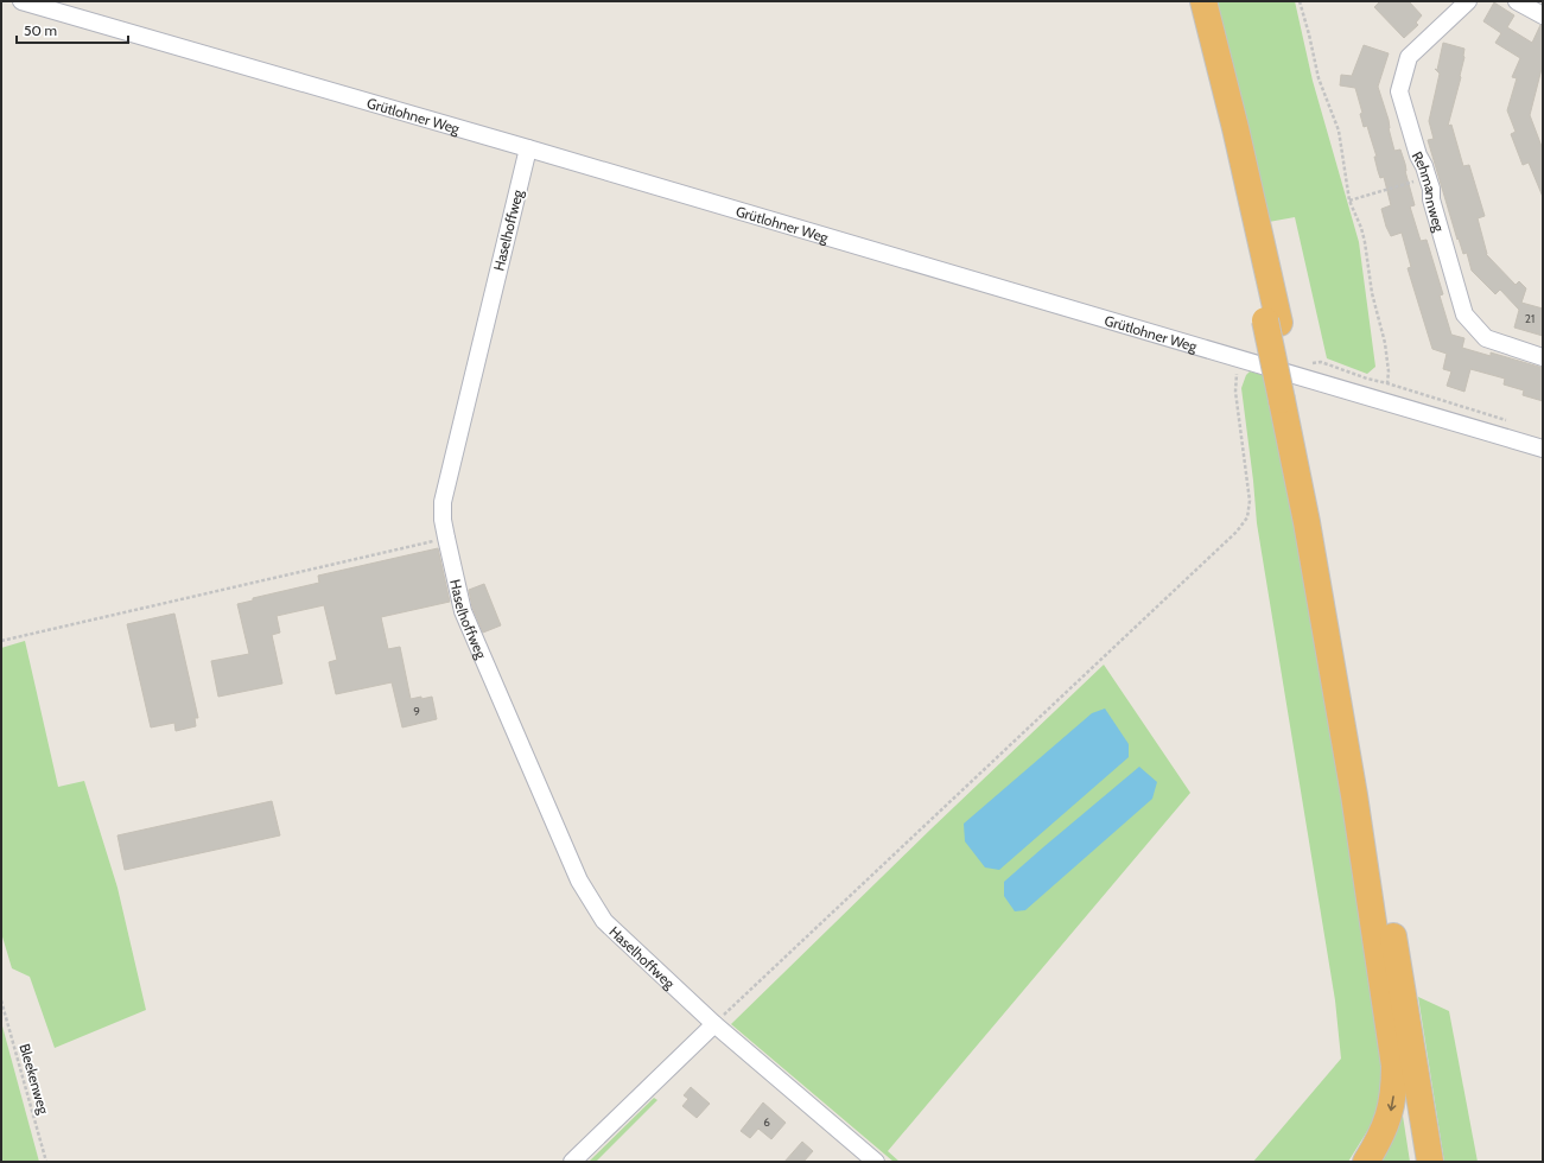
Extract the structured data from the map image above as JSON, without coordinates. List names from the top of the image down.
{
  "streets": {
    "street": ["Grütlohner Weg", "Rehmannweg", "Haselhoffweg"],
    "path": ["Bleekenweg"]
  },
  "crossings": [
    ["Grütlohner Weg", "Haselhoffweg"]
  ],
  "house_numbers": ["21", "9", "6"],
  "scale_bar": "50 m"
}
